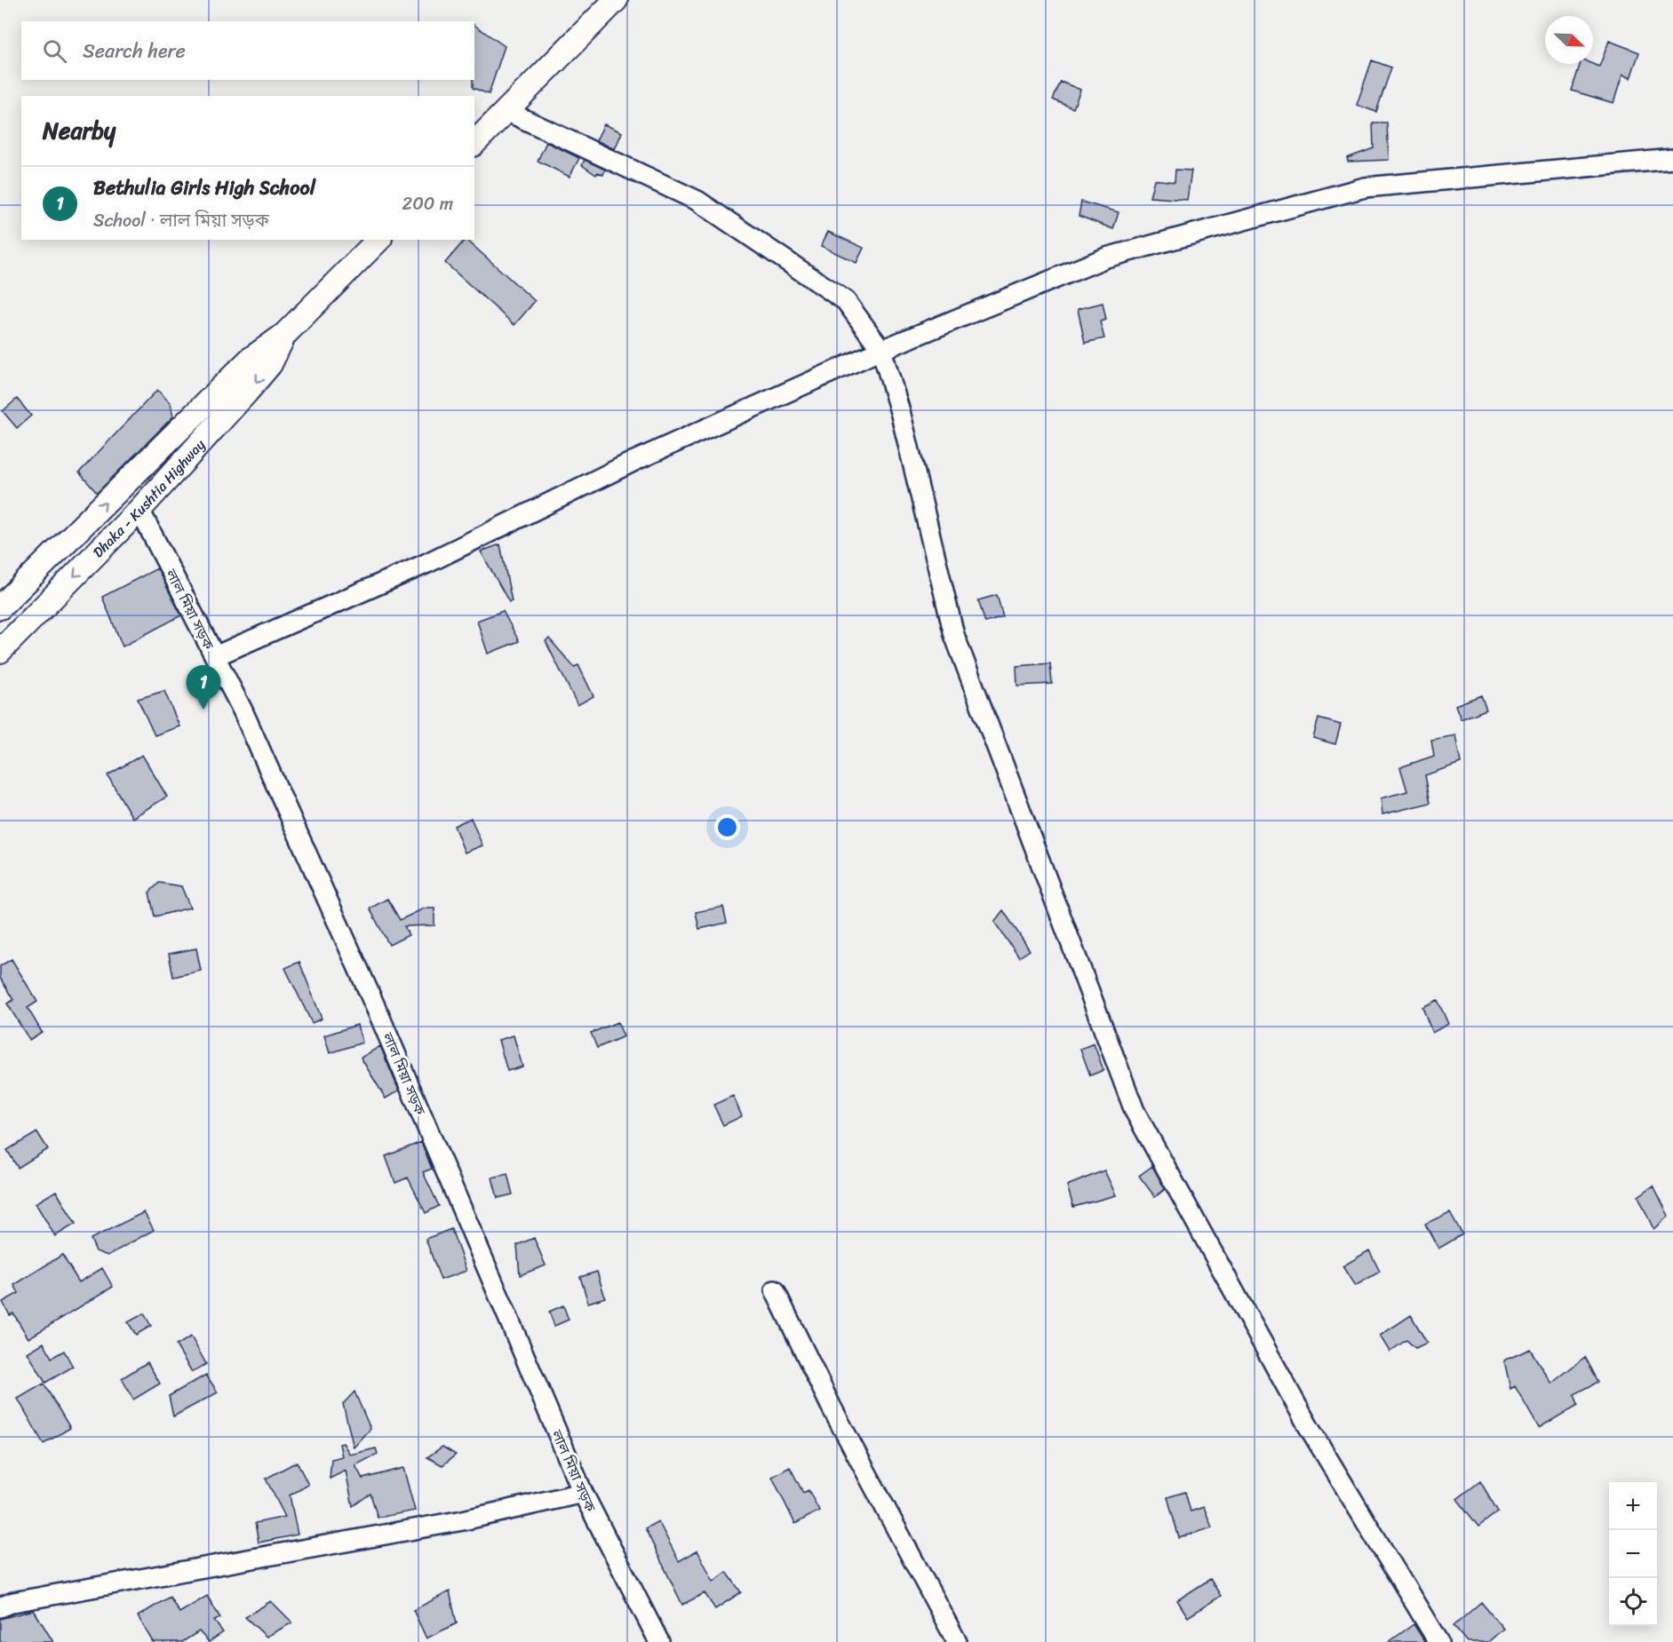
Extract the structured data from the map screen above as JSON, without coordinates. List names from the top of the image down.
{
  "streets": {
    "main road": ["Dhaka - Kushtia Highway"],
    "street": ["লাল মিয়া সড়ক"]
  },
  "crossings": [
    ["Dhaka - Kushtia Highway", "লাল মিয়া সড়ক"]
  ],
  "north": "bottom right",
  "page": {
    "search": "Search here",
    "heading": "Nearby",
    "list": [
      {
        "mark": "1",
        "name": "Bethulia Girls High School",
        "note": "School · লাল মিয়া সড়ক",
        "value": "200 m"
      }
    ],
    "pins": "1",
    "map_buttons": ["+", "−"]
  }
}
